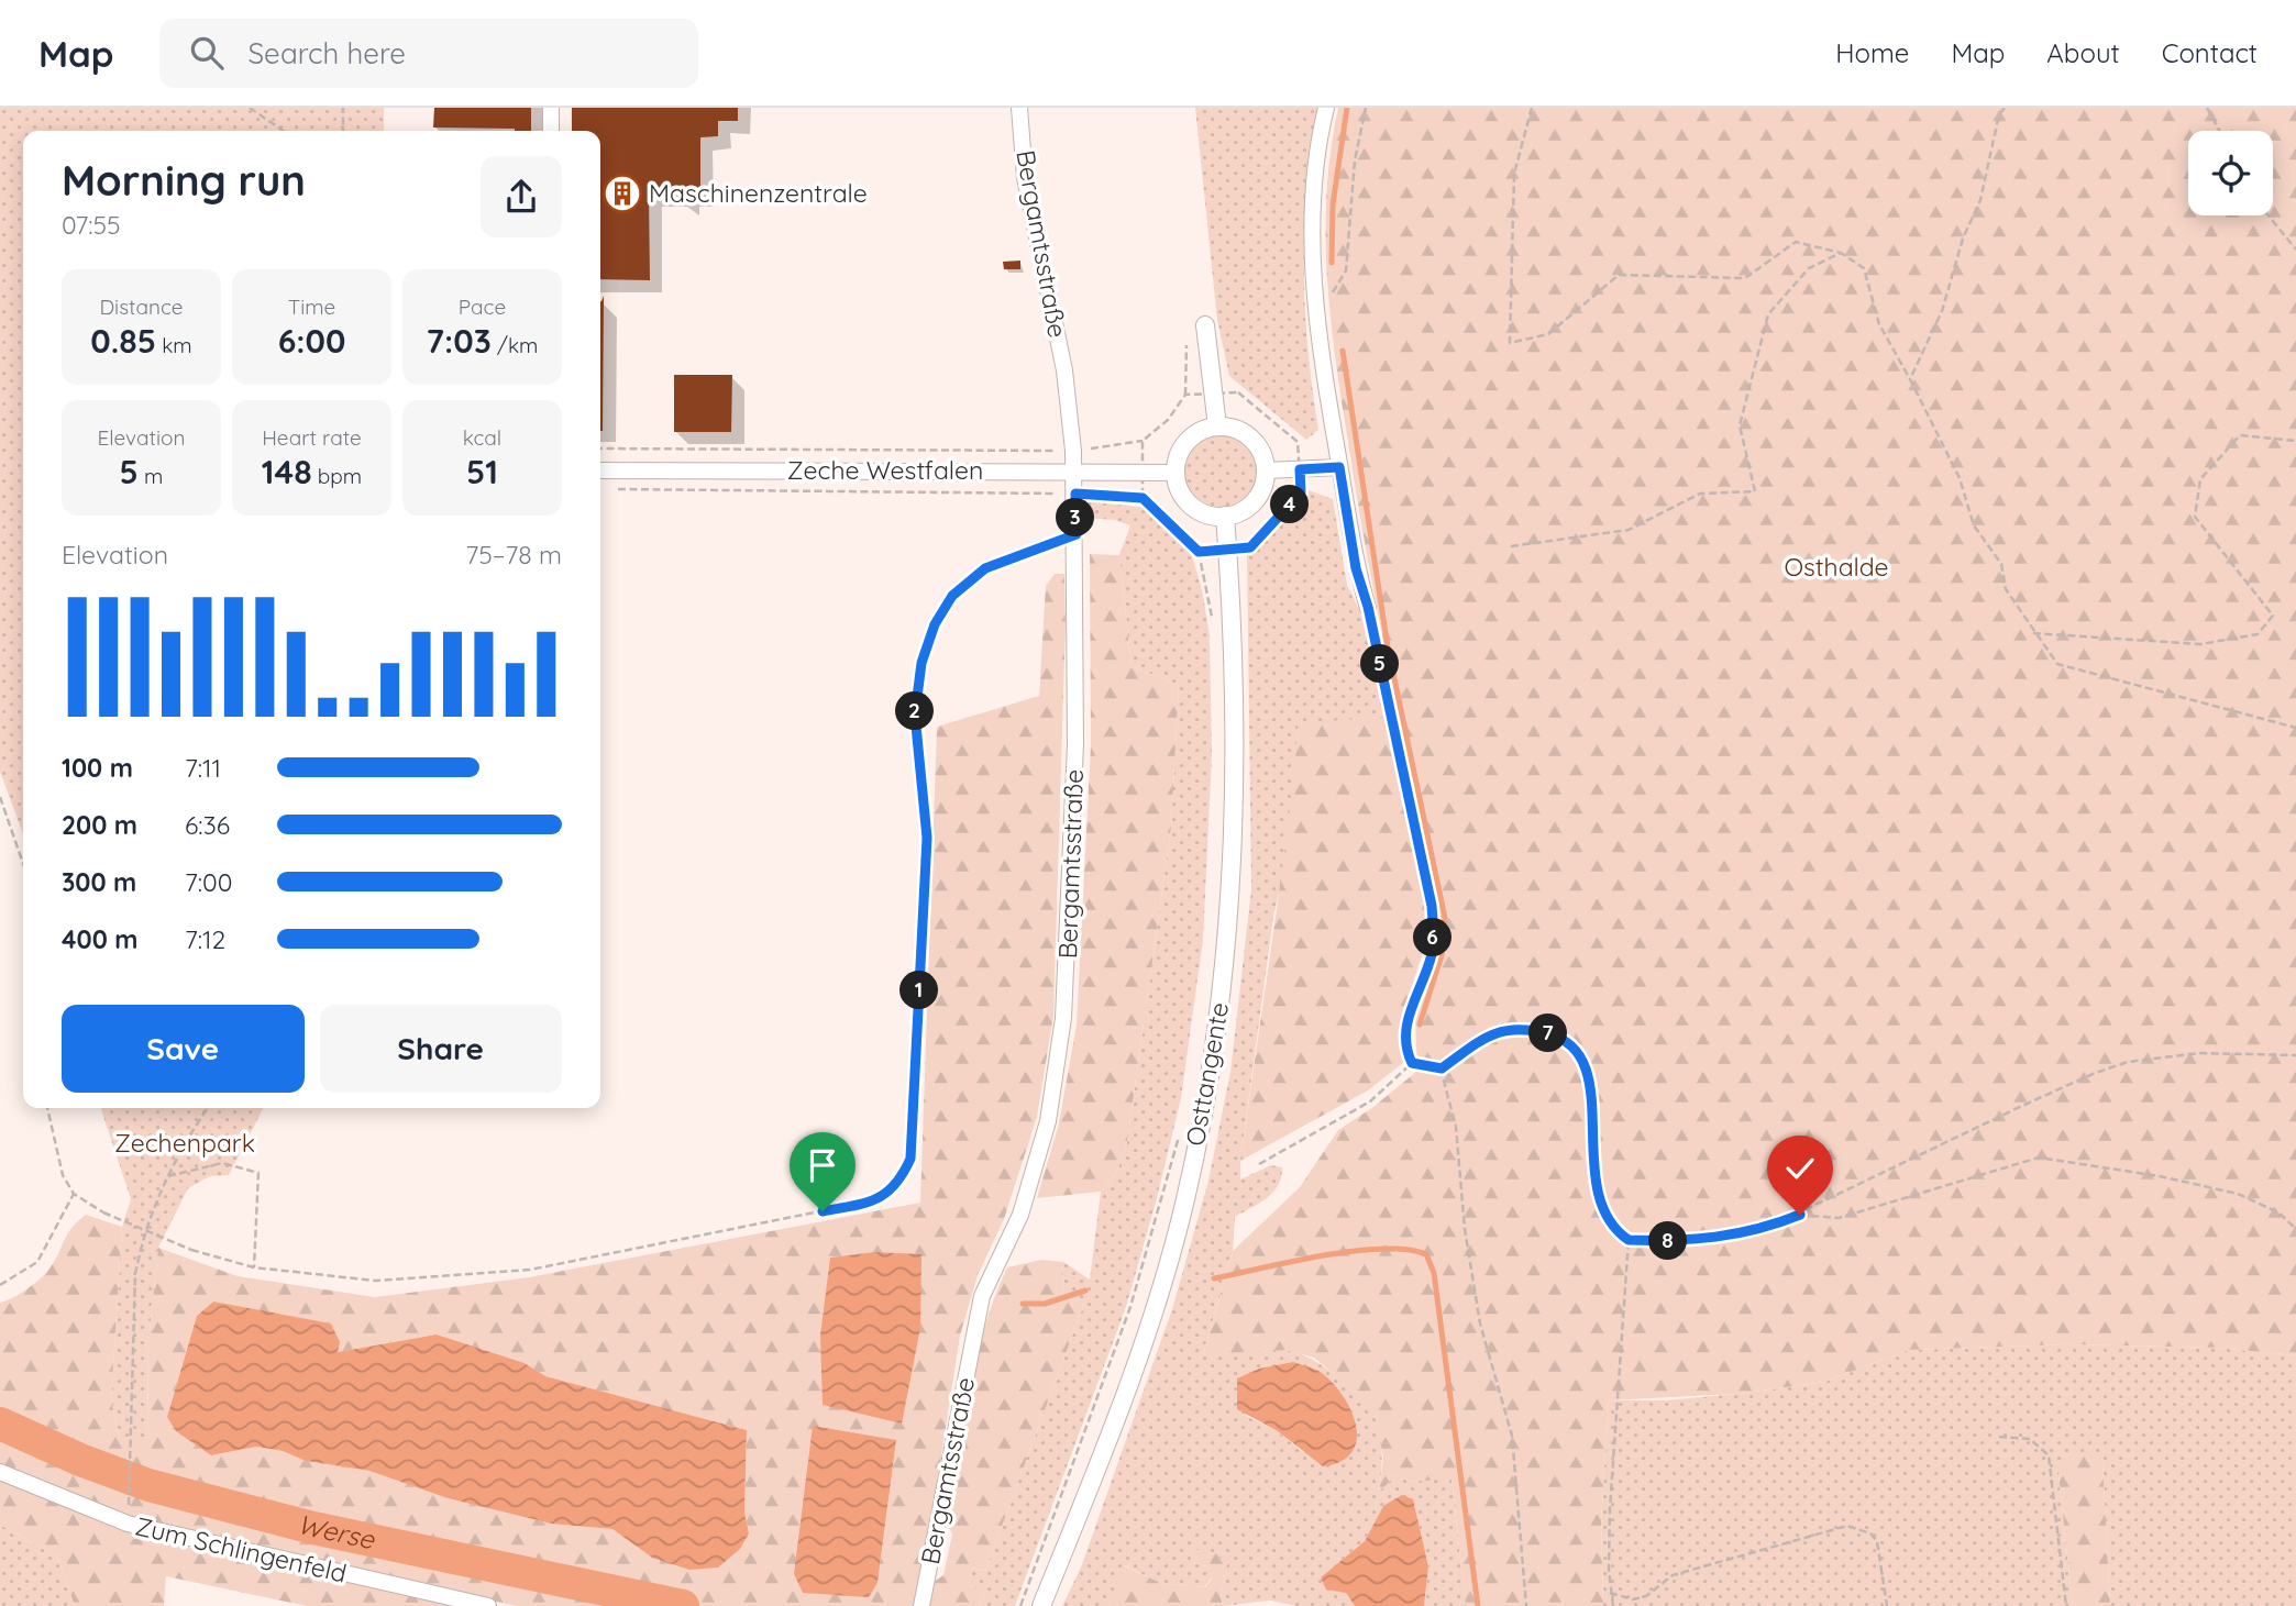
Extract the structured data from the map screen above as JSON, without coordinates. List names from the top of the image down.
{
  "streets": {
    "street": [
      "Bergamtsstraße",
      "Zeche Westfalen",
      "Osttangente",
      "Zum Schlingenfeld"
    ]
  },
  "crossings": [
    ["Bergamtsstraße", "Zeche Westfalen"],
    ["Zeche Westfalen", "Osttangente"]
  ],
  "water": ["Werse"],
  "parks": ["Osthalde", "Zechenpark"],
  "places": {
    "building": ["Maschinenzentrale"]
  },
  "page": {
    "header": "Map",
    "search": "Search here",
    "nav": [
      "Home",
      "Map",
      "About",
      "Contact"
    ],
    "heading": ["Morning run", "07:55"],
    "stats": [
      ["Distance", "0.85 km"],
      ["Time", "6:00"],
      ["Pace", "7:03 /km"],
      ["Elevation", "5 m"],
      ["Heart rate", "148 bpm"],
      ["kcal", "51"]
    ],
    "pins": [
      "4",
      "3",
      "5",
      "2",
      "6",
      "1",
      "7",
      "8"
    ],
    "chart": ["Elevation", "75–78 m"],
    "list": [
      {
        "name": "100 m",
        "note": "7:11"
      },
      {
        "name": "200 m",
        "note": "6:36"
      },
      {
        "name": "300 m",
        "note": "7:00"
      },
      {
        "name": "400 m",
        "note": "7:12"
      }
    ],
    "buttons": ["Save", "Share"]
  }
}
